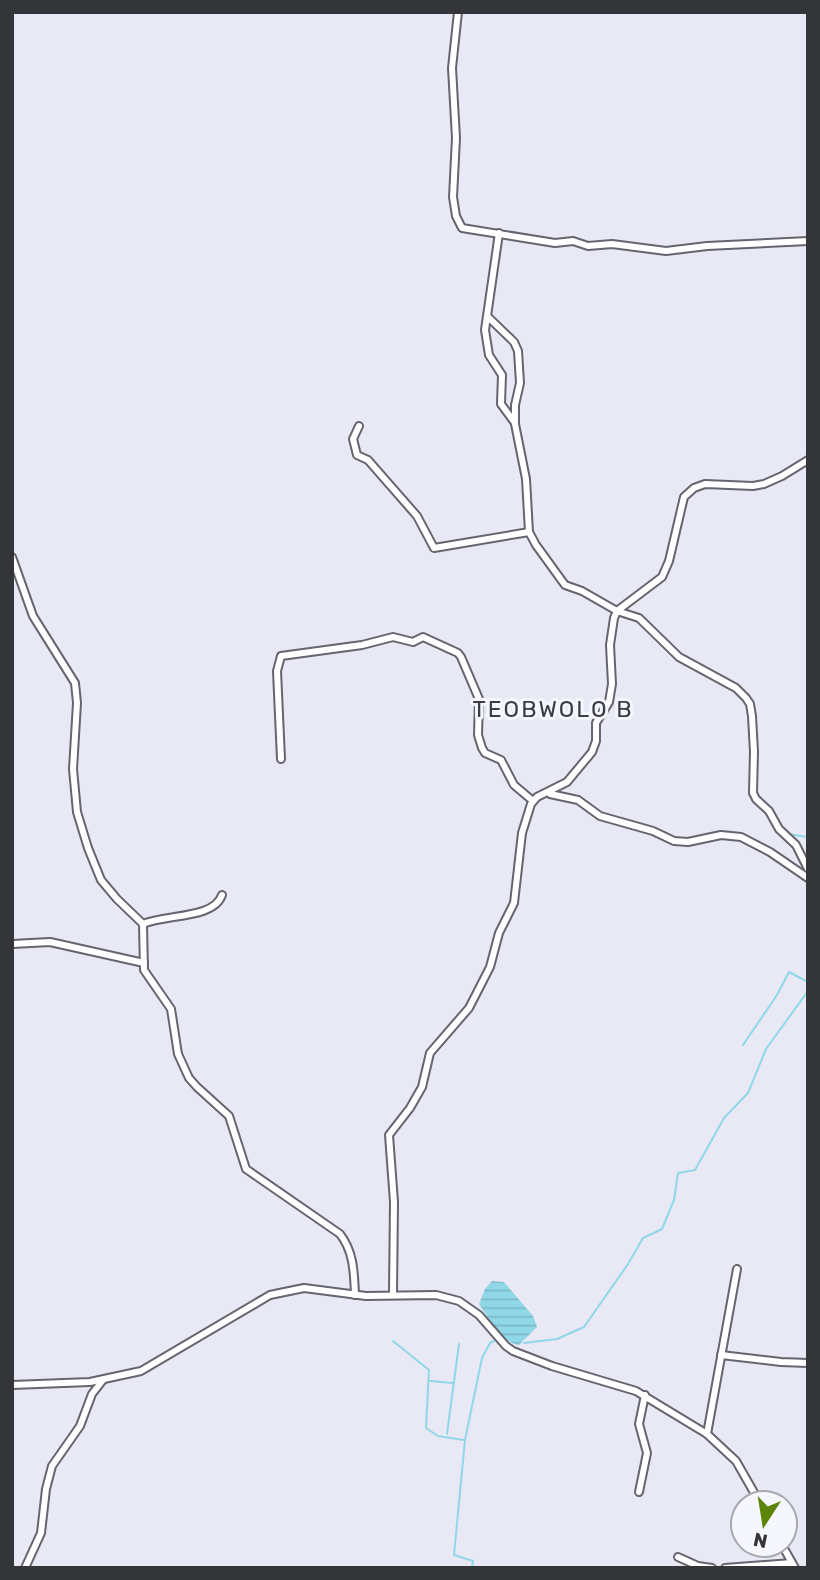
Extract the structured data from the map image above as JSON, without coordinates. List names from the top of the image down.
{
  "districts": ["TEOBWOLO B"],
  "north": "bottom"
}
